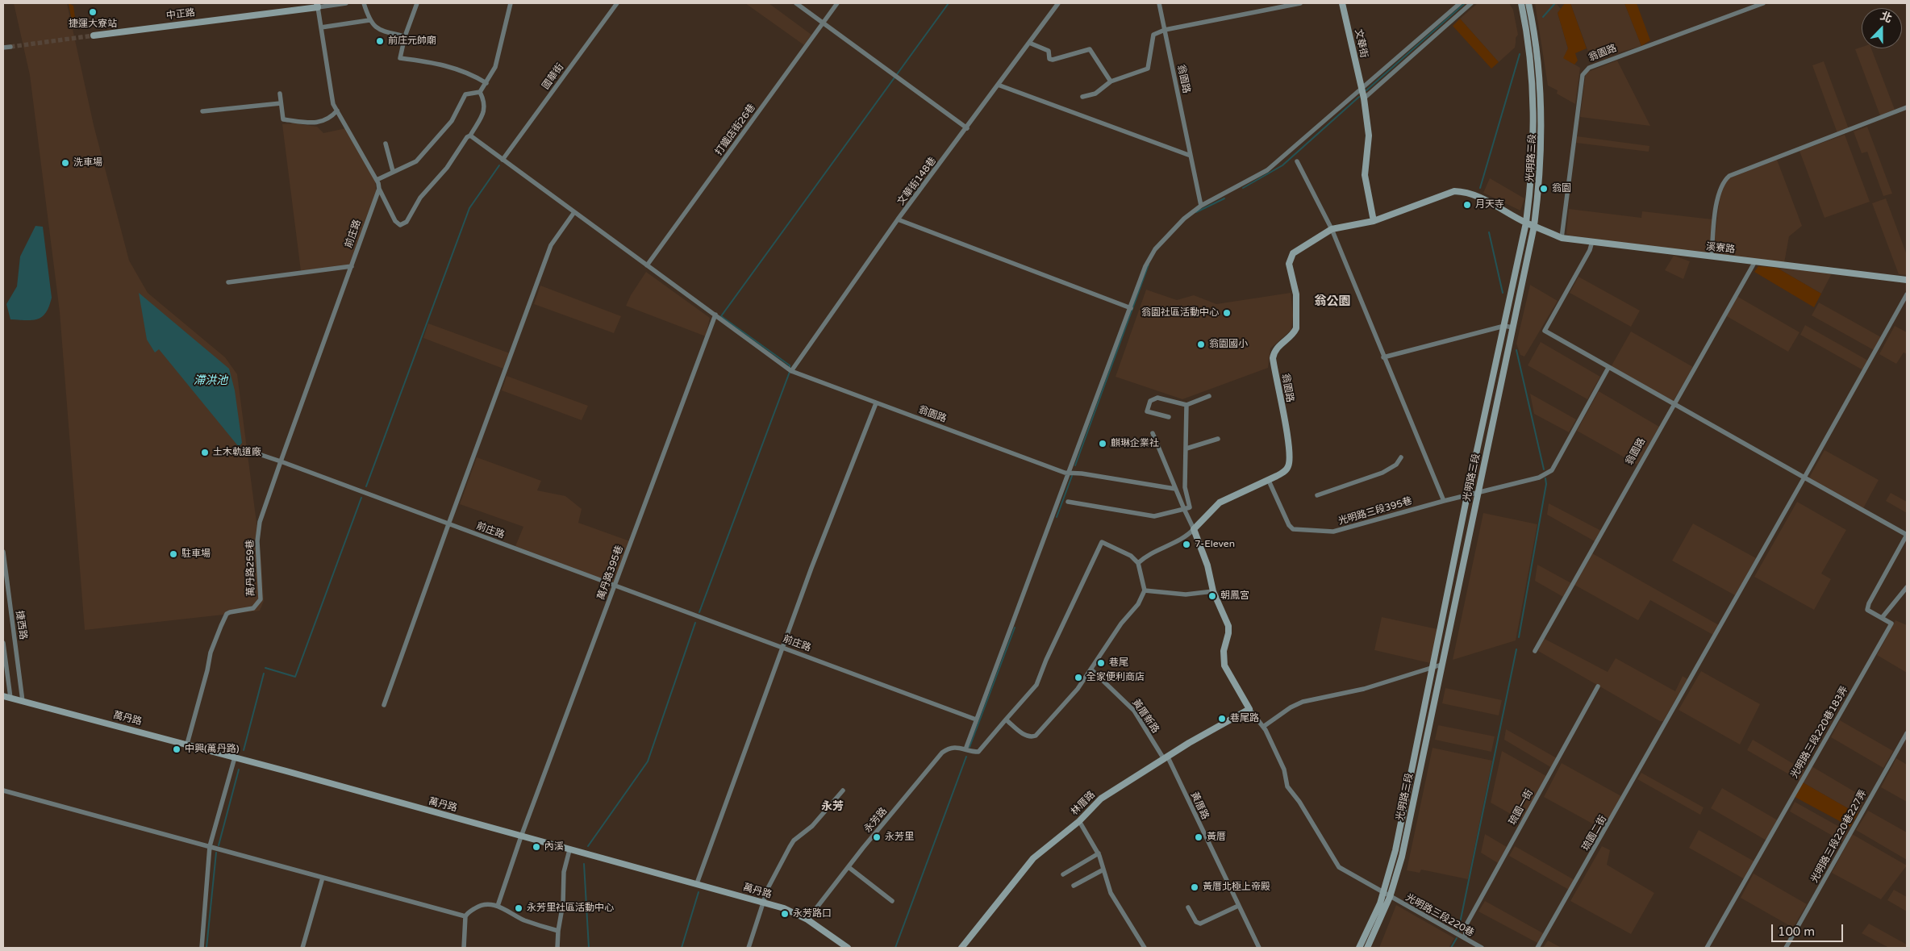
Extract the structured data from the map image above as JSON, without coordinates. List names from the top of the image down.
{
  "streets": {
    "street": [
      "中正路",
      "文華街",
      "翁園路",
      "國華街",
      "打鐵店街26巷",
      "光明路三段",
      "文華街148巷",
      "前庄路",
      "溪寮路",
      "光明路三段395巷",
      "萬丹路259巷",
      "萬丹路395巷",
      "捷西路",
      "黃厝新路",
      "萬丹路",
      "光明路三段220巷183弄",
      "林厝路",
      "黃厝路",
      "琉園一街",
      "永芳路",
      "琉園二街",
      "光明路三段220巷227弄",
      "光明路三段220巷"
    ]
  },
  "crossings": [
    ["翁園路", "國華街"],
    ["翁園路", "打鐵店街26巷"],
    ["翁園路", "光明路三段"],
    ["翁園路", "文華街148巷"],
    ["翁園路", "溪寮路"],
    ["翁園路", "光明路三段395巷"],
    ["翁園路", "萬丹路395巷"],
    ["光明路三段", "溪寮路"],
    ["光明路三段", "光明路三段395巷"],
    ["光明路三段", "光明路三段220巷"],
    ["前庄路", "萬丹路259巷"],
    ["前庄路", "萬丹路395巷"],
    ["萬丹路259巷", "萬丹路"],
    ["萬丹路395巷", "萬丹路"],
    ["捷西路", "萬丹路"],
    ["黃厝新路", "林厝路"],
    ["黃厝新路", "黃厝路"],
    ["萬丹路", "永芳路"],
    ["林厝路", "黃厝路"],
    ["琉園一街", "光明路三段220巷"]
  ],
  "districts": ["翁公園", "永芳"],
  "water": ["滯洪池"],
  "places": [
    "捷運大寮站",
    "前庄元帥廟",
    "洗車場",
    "翁園",
    "月天寺",
    "翁園社區活動中心",
    "翁園國小",
    "麒琳企業社",
    "土木軌道廠",
    "7-Eleven",
    "駐車場",
    "朝鳳宮",
    "巷尾",
    "全家便利商店",
    "巷尾路",
    "中興(萬丹路)",
    "永芳里",
    "黃厝",
    "內溪",
    "黃厝北極上帝殿",
    "永芳里社區活動中心",
    "永芳路口"
  ],
  "scale_bar": "100 m",
  "north": "top"
}
